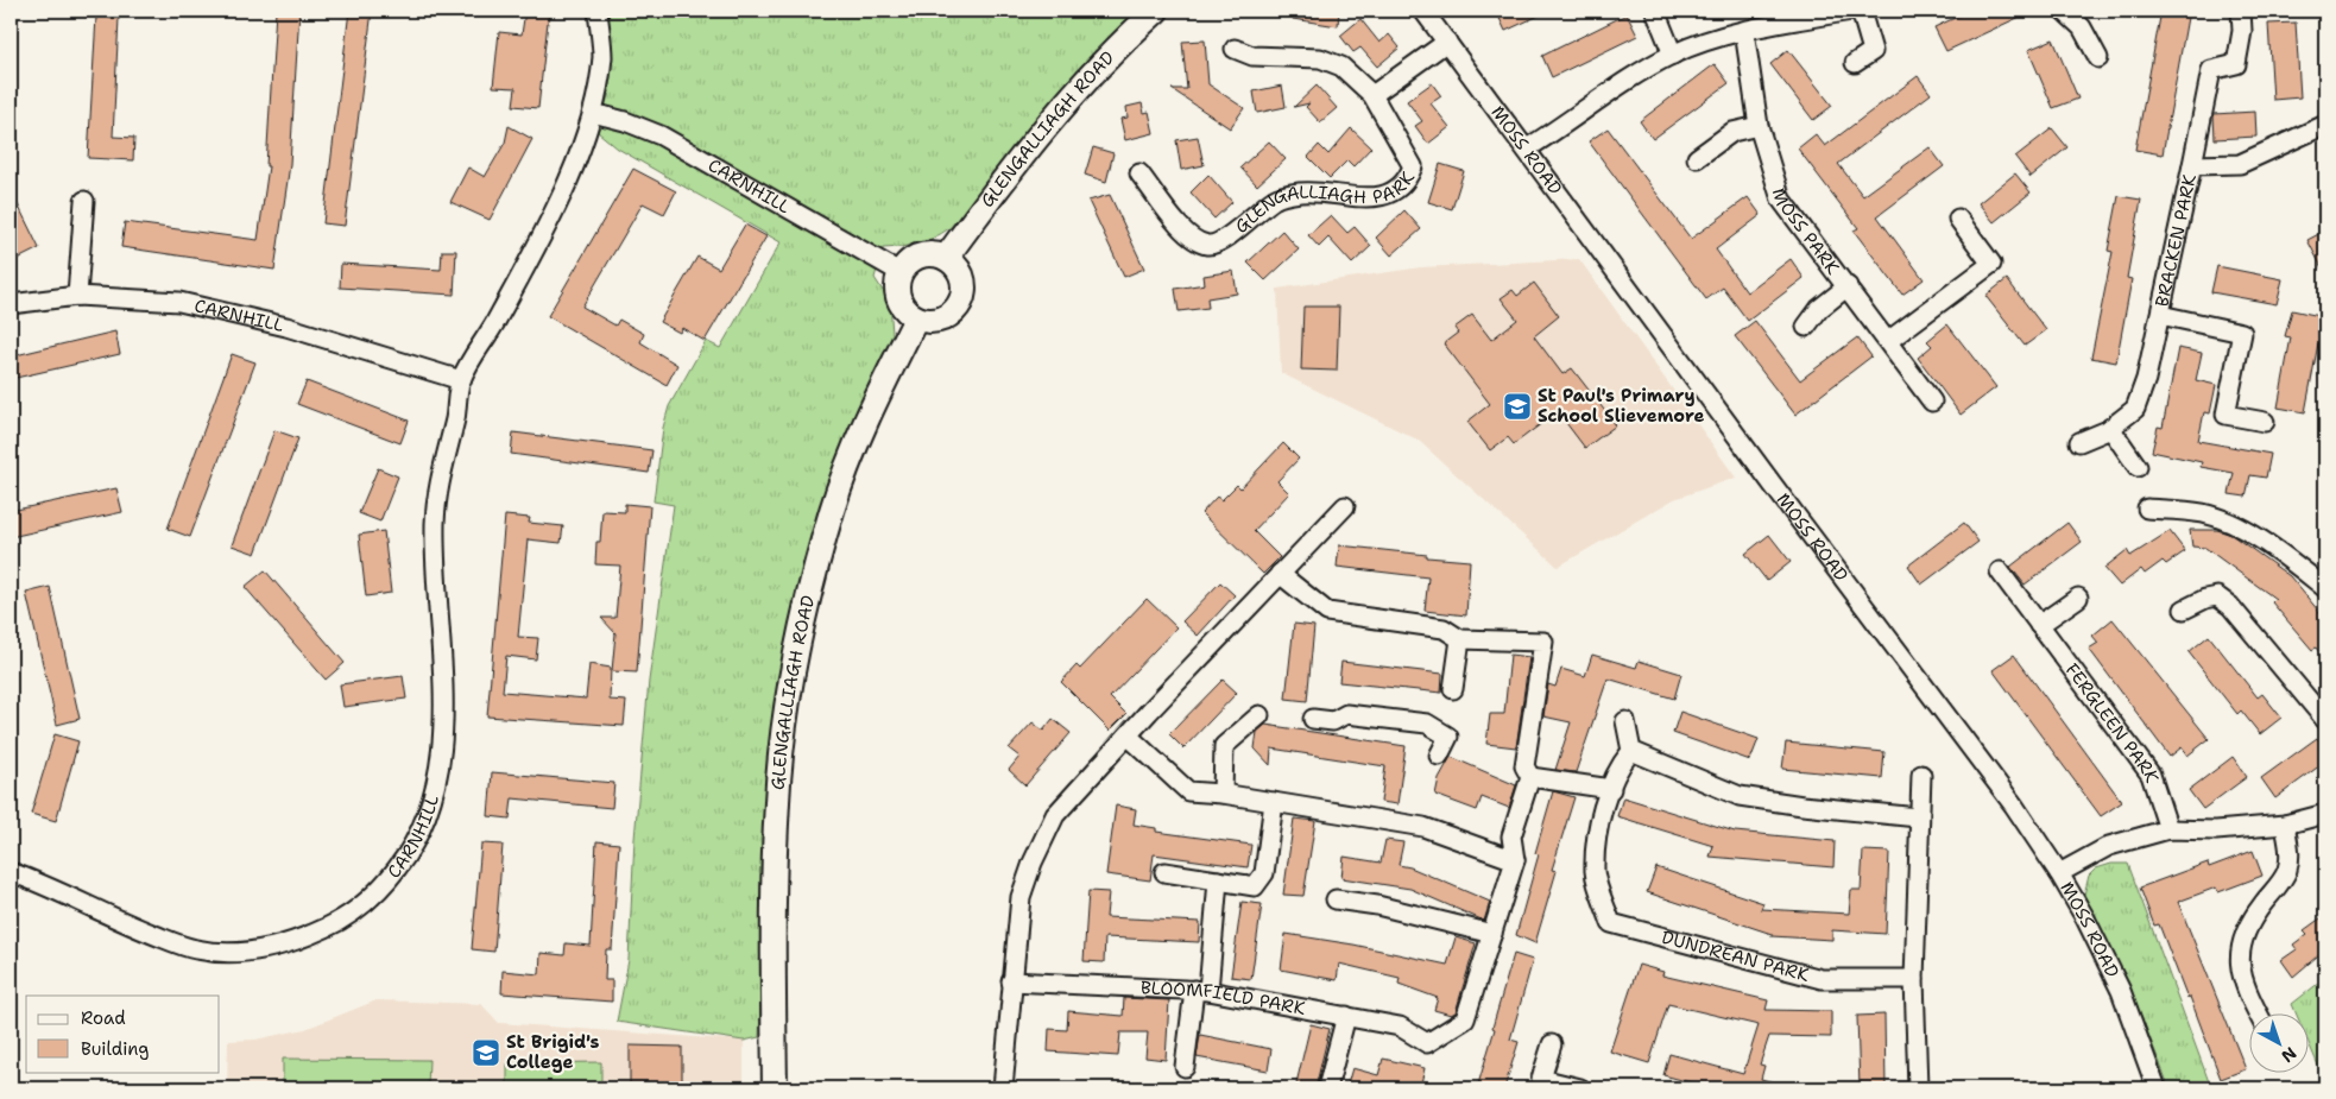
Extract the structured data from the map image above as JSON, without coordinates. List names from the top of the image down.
{
  "streets": {
    "main road": ["GLENGALLIAGH ROAD"],
    "street": [
      "MOSS ROAD",
      "CARNHILL",
      "GLENGALLIAGH PARK",
      "MOSS PARK",
      "BRACKEN PARK",
      "FERGLEEN PARK",
      "DUNDREAN PARK",
      "BLOOMFIELD PARK"
    ]
  },
  "crossings": [
    ["GLENGALLIAGH ROAD", "CARNHILL"]
  ],
  "places": {
    "school or university": ["St Paul's Primary School Slievemore", "St Brigid's College"]
  },
  "legend": ["Road", "Building"],
  "north": "bottom right"
}
